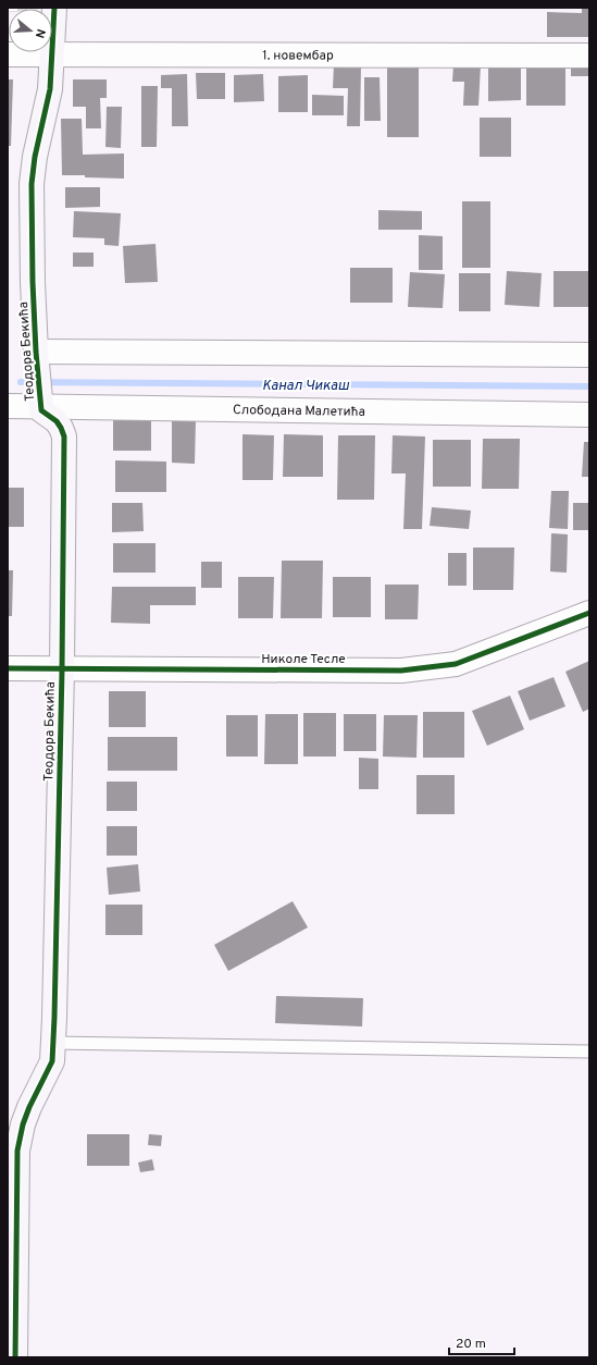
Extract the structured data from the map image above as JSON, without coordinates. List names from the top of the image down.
{
  "streets": {
    "street": [
      "1. новембар",
      "Теодора Бекића",
      "Слободана Малетића",
      "Николе Тесле"
    ]
  },
  "crossings": [
    ["1. новембар", "Теодора Бекића"],
    ["Теодора Бекића", "Слободана Малетића"],
    ["Теодора Бекића", "Николе Тесле"]
  ],
  "water": ["Канал Чикаш"],
  "scale_bar": "20 m",
  "north": "right"
}
